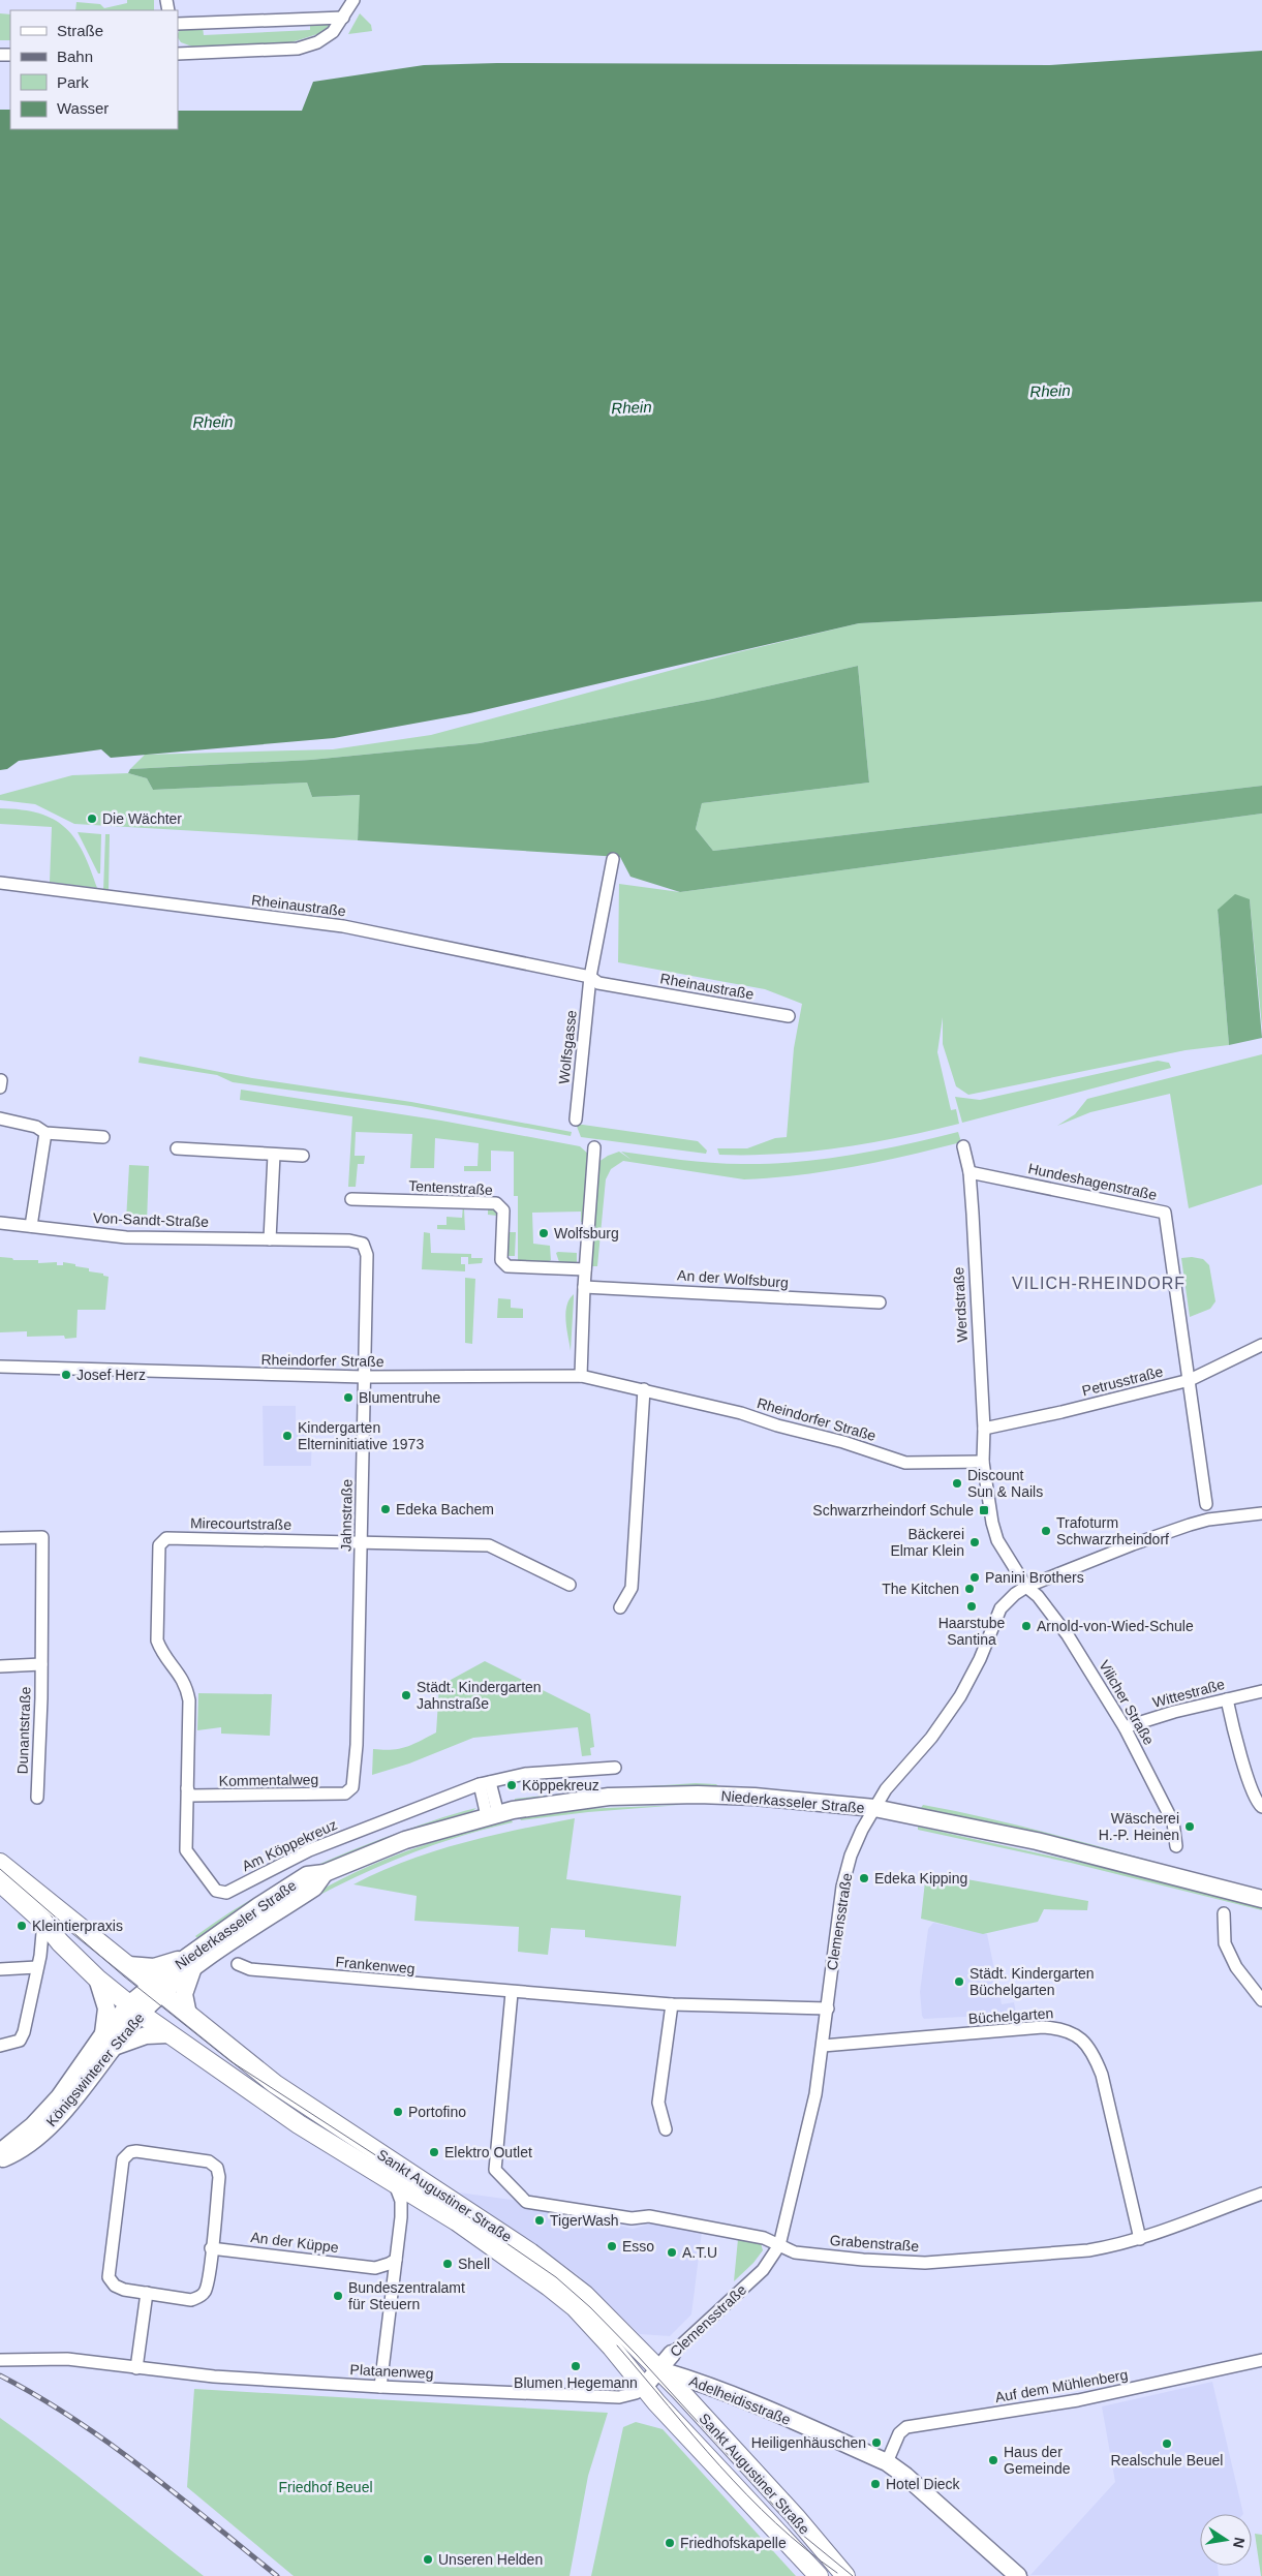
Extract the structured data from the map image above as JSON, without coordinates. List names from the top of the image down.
{
  "streets": {
    "main road": [
      "Niederkasseler Straße",
      "Clemensstraße",
      "Königswinterer Straße",
      "Sankt Augustiner Straße",
      "Adelheidisstraße"
    ],
    "street": [
      "Rheinaustraße",
      "Wolfsgasse",
      "Hundeshagenstraße",
      "Tentenstraße",
      "Von-Sandt-Straße",
      "An der Wolfsburg",
      "Werdstraße",
      "Rheindorfer Straße",
      "Petrusstraße",
      "Jahnstraße",
      "Mirecourtstraße",
      "Wittestraße",
      "Vilicher Straße",
      "Dunantstraße",
      "Kommentalweg",
      "Am Köppekreuz",
      "Frankenweg",
      "Büchelgarten",
      "An der Küppe",
      "Grabenstraße",
      "Platanenweg",
      "Auf dem Mühlenberg"
    ]
  },
  "crossings": [
    ["Rheinaustraße", "Wolfsgasse"],
    ["Hundeshagenstraße", "Werdstraße"],
    ["Hundeshagenstraße", "Petrusstraße"],
    ["Von-Sandt-Straße", "Jahnstraße"],
    ["Werdstraße", "Rheindorfer Straße"],
    ["Werdstraße", "Petrusstraße"],
    ["Rheindorfer Straße", "Jahnstraße"],
    ["Jahnstraße", "Mirecourtstraße"],
    ["Jahnstraße", "Kommentalweg"],
    ["Mirecourtstraße", "Kommentalweg"],
    ["Mirecourtstraße", "Am Köppekreuz"],
    ["Wittestraße", "Vilicher Straße"],
    ["Vilicher Straße", "Clemensstraße"],
    ["Kommentalweg", "Am Köppekreuz"],
    ["Niederkasseler Straße", "Clemensstraße"],
    ["Niederkasseler Straße", "Königswinterer Straße"],
    ["Niederkasseler Straße", "Sankt Augustiner Straße"],
    ["Clemensstraße", "Frankenweg"],
    ["Clemensstraße", "Büchelgarten"],
    ["Clemensstraße", "Sankt Augustiner Straße"],
    ["Clemensstraße", "Grabenstraße"],
    ["Clemensstraße", "Platanenweg"],
    ["Clemensstraße", "Adelheidisstraße"],
    ["Frankenweg", "Grabenstraße"],
    ["Büchelgarten", "Grabenstraße"],
    ["Königswinterer Straße", "Sankt Augustiner Straße"],
    ["Sankt Augustiner Straße", "Platanenweg"],
    ["Sankt Augustiner Straße", "Adelheidisstraße"],
    ["Auf dem Mühlenberg", "Adelheidisstraße"]
  ],
  "districts": ["VILICH-RHEINDORF"],
  "water": ["Rhein"],
  "parks": ["Friedhof Beuel"],
  "places": {
    "other": [
      "Die Wächter",
      "Wolfsburg",
      "Josef Herz",
      "Blumentruhe",
      "Kindergarten Elterninitiative 1973",
      "Discount Sun & Nails",
      "Edeka Bachem",
      "Trafoturm Schwarzrheindorf",
      "Bäckerei Elmar Klein",
      "Panini Brothers",
      "The Kitchen",
      "Haarstube Santina",
      "Arnold-von-Wied-Schule",
      "Städt. Kindergarten Jahnstraße",
      "Köppekreuz",
      "Wäscherei H.-P. Heinen",
      "Edeka Kipping",
      "Kleintierpraxis",
      "Städt. Kindergarten Büchelgarten",
      "Portofino",
      "Elektro Outlet",
      "TigerWash",
      "Esso",
      "A.T.U",
      "Shell",
      "Bundeszentralamt für Steuern",
      "Blumen Hegemann",
      "Heiligenhäuschen",
      "Realschule Beuel",
      "Haus der Gemeinde",
      "Hotel Dieck",
      "Friedhofskapelle",
      "Unseren Helden"
    ],
    "transit": ["Schwarzrheindorf Schule"]
  },
  "legend": [
    "Straße",
    "Bahn",
    "Park",
    "Wasser"
  ],
  "north": "right"
}
